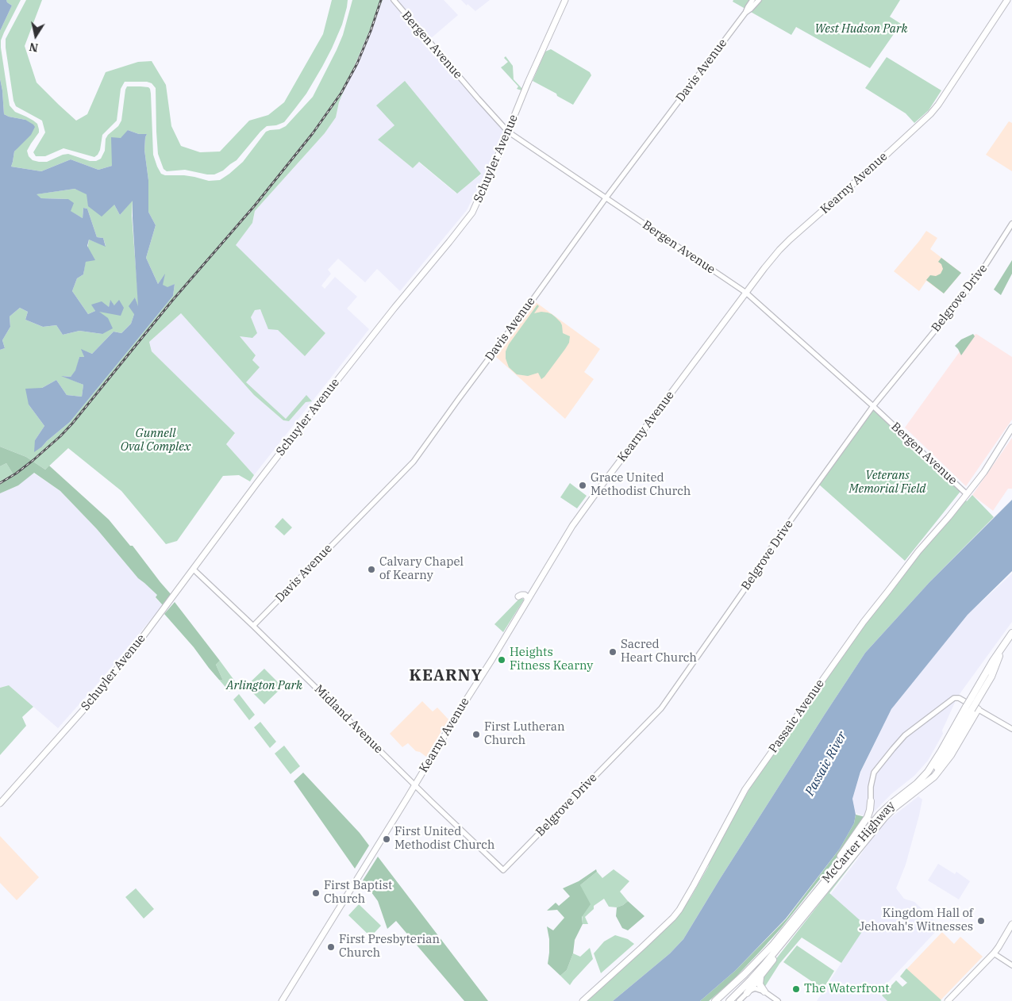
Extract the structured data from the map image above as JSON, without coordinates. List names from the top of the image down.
{
  "streets": {
    "highway": ["McCarter Highway"],
    "main road": ["Schuyler Avenue", "Kearny Avenue", "Passaic Avenue"],
    "street": [
      "Bergen Avenue",
      "Davis Avenue",
      "Belgrove Drive",
      "Midland Avenue"
    ]
  },
  "crossings": [
    ["Bergen Avenue", "Davis Avenue"],
    ["Bergen Avenue", "Schuyler Avenue"],
    ["Bergen Avenue", "Kearny Avenue"],
    ["Bergen Avenue", "Belgrove Drive"],
    ["Bergen Avenue", "Passaic Avenue"],
    ["Davis Avenue", "Midland Avenue"],
    ["Schuyler Avenue", "Midland Avenue"],
    ["Kearny Avenue", "Midland Avenue"],
    ["Belgrove Drive", "Midland Avenue"]
  ],
  "districts": ["KEARNY"],
  "water": ["Passaic River"],
  "parks": [
    "West Hudson Park",
    "Gunnell Oval Complex",
    "Veterans Memorial Field",
    "Arlington Park"
  ],
  "places": [
    "Grace United Methodist Church",
    "Calvary Chapel of Kearny",
    "Sacred Heart Church",
    "Heights Fitness Kearny",
    "First Lutheran Church",
    "First United Methodist Church",
    "First Baptist Church",
    "Kingdom Hall of Jehovah's Witnesses",
    "First Presbyterian Church",
    "The Waterfront"
  ],
  "north": "bottom"
}
